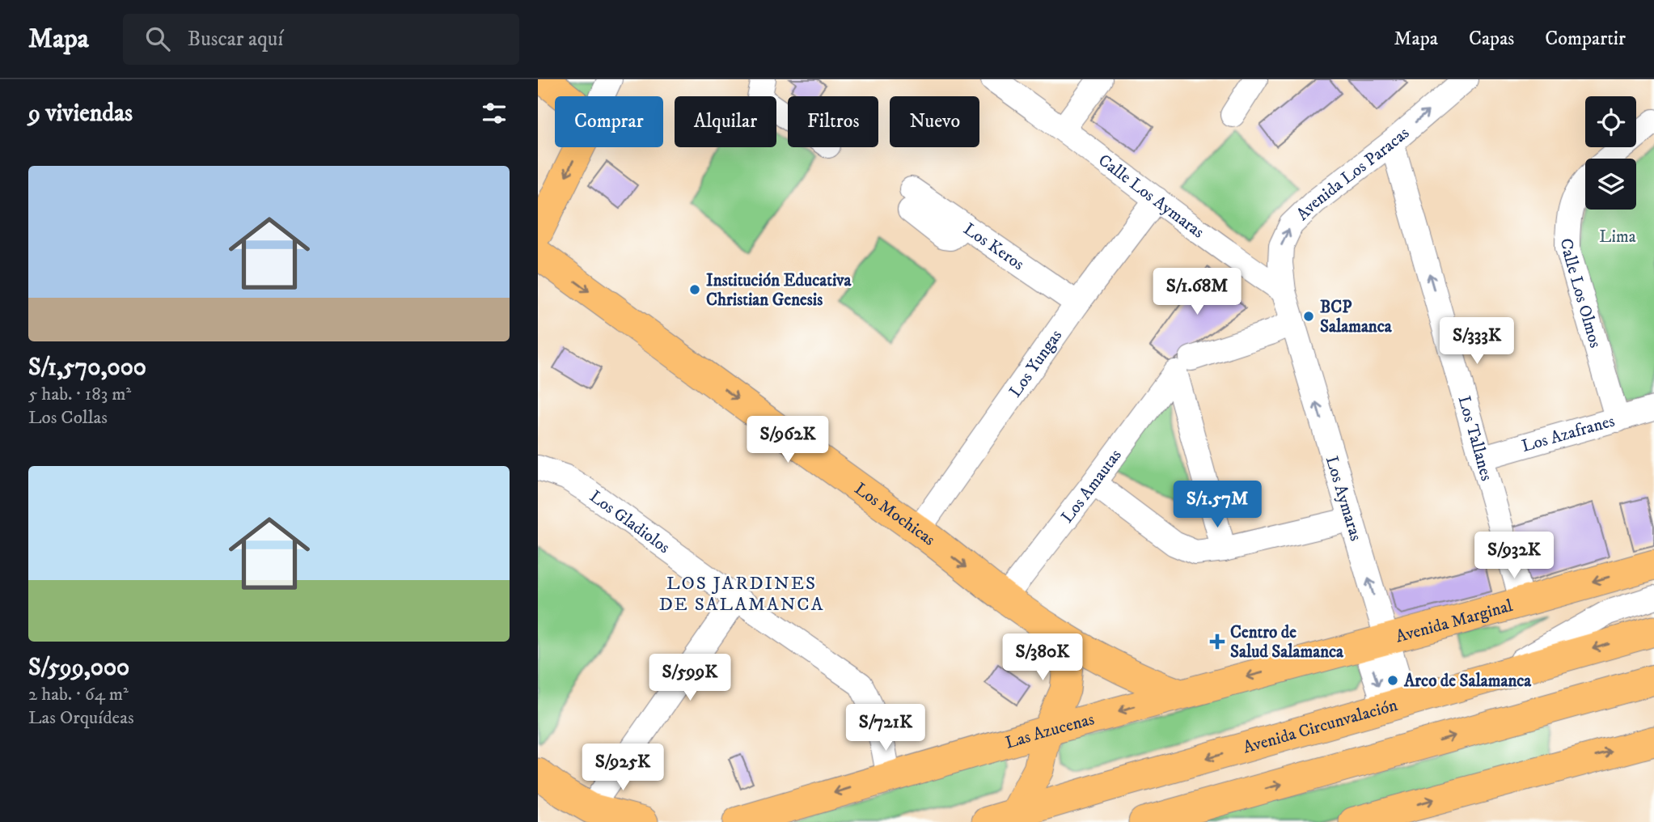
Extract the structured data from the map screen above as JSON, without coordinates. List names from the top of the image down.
{
  "streets": {
    "main road": [
      "Los Mochicas",
      "Avenida Marginal",
      "Avenida Circunvalación",
      "Las Azucenas"
    ],
    "street": [
      "Avenida Los Paracas",
      "Calle Los Aymaras",
      "Los Keros",
      "Calle Los Olmos",
      "Los Yungas",
      "Los Azafranes",
      "Los Tallanes",
      "Los Amautas",
      "Los Aymaras",
      "Los Gladiolos"
    ]
  },
  "crossings": [
    ["Avenida Los Paracas", "Calle Los Aymaras"],
    ["Avenida Los Paracas", "Los Tallanes"],
    ["Avenida Los Paracas", "Los Aymaras"],
    ["Calle Los Aymaras", "Los Yungas"],
    ["Calle Los Aymaras", "Los Aymaras"],
    ["Los Keros", "Los Yungas"],
    ["Calle Los Olmos", "Los Azafranes"],
    ["Los Yungas", "Los Mochicas"],
    ["Los Azafranes", "Los Tallanes"],
    ["Los Tallanes", "Avenida Marginal"],
    ["Los Amautas", "Los Mochicas"],
    ["Los Aymaras", "Avenida Marginal"],
    ["Los Aymaras", "Avenida Circunvalación"],
    ["Los Aymaras", "Las Azucenas"],
    ["Los Mochicas", "Las Azucenas"],
    ["Los Gladiolos", "Las Azucenas"],
    ["Avenida Marginal", "Las Azucenas"]
  ],
  "one_way": ["Avenida Los Paracas", "Los Tallanes", "Los Mochicas"],
  "districts": ["LOS JARDINES DE SALAMANCA"],
  "parks": ["Lima"],
  "places": {
    "other": ["Institución Educativa Christian Genesis", "BCP Salamanca", "Arco de Salamanca"],
    "health": ["Centro de Salud Salamanca"]
  },
  "page": {
    "header": "Mapa",
    "search": "Buscar aquí",
    "nav": ["Mapa", "Capas", "Compartir"],
    "heading": "9 viviendas",
    "chip": [
      "Comprar",
      "Alquilar",
      "Filtros",
      "Nuevo"
    ],
    "list": [
      {
        "name": "S/1,570,000",
        "note": "5 hab. · 183 m² · Los Collas"
      },
      {
        "name": "S/599,000",
        "note": "2 hab. · 64 m² · Las Orquídeas"
      }
    ],
    "price": [
      "S/1.68M",
      "S/333K",
      "S/962K",
      "S/1.57M",
      "S/932K",
      "S/380K",
      "S/599K",
      "S/721K",
      "S/925K"
    ]
  }
}
